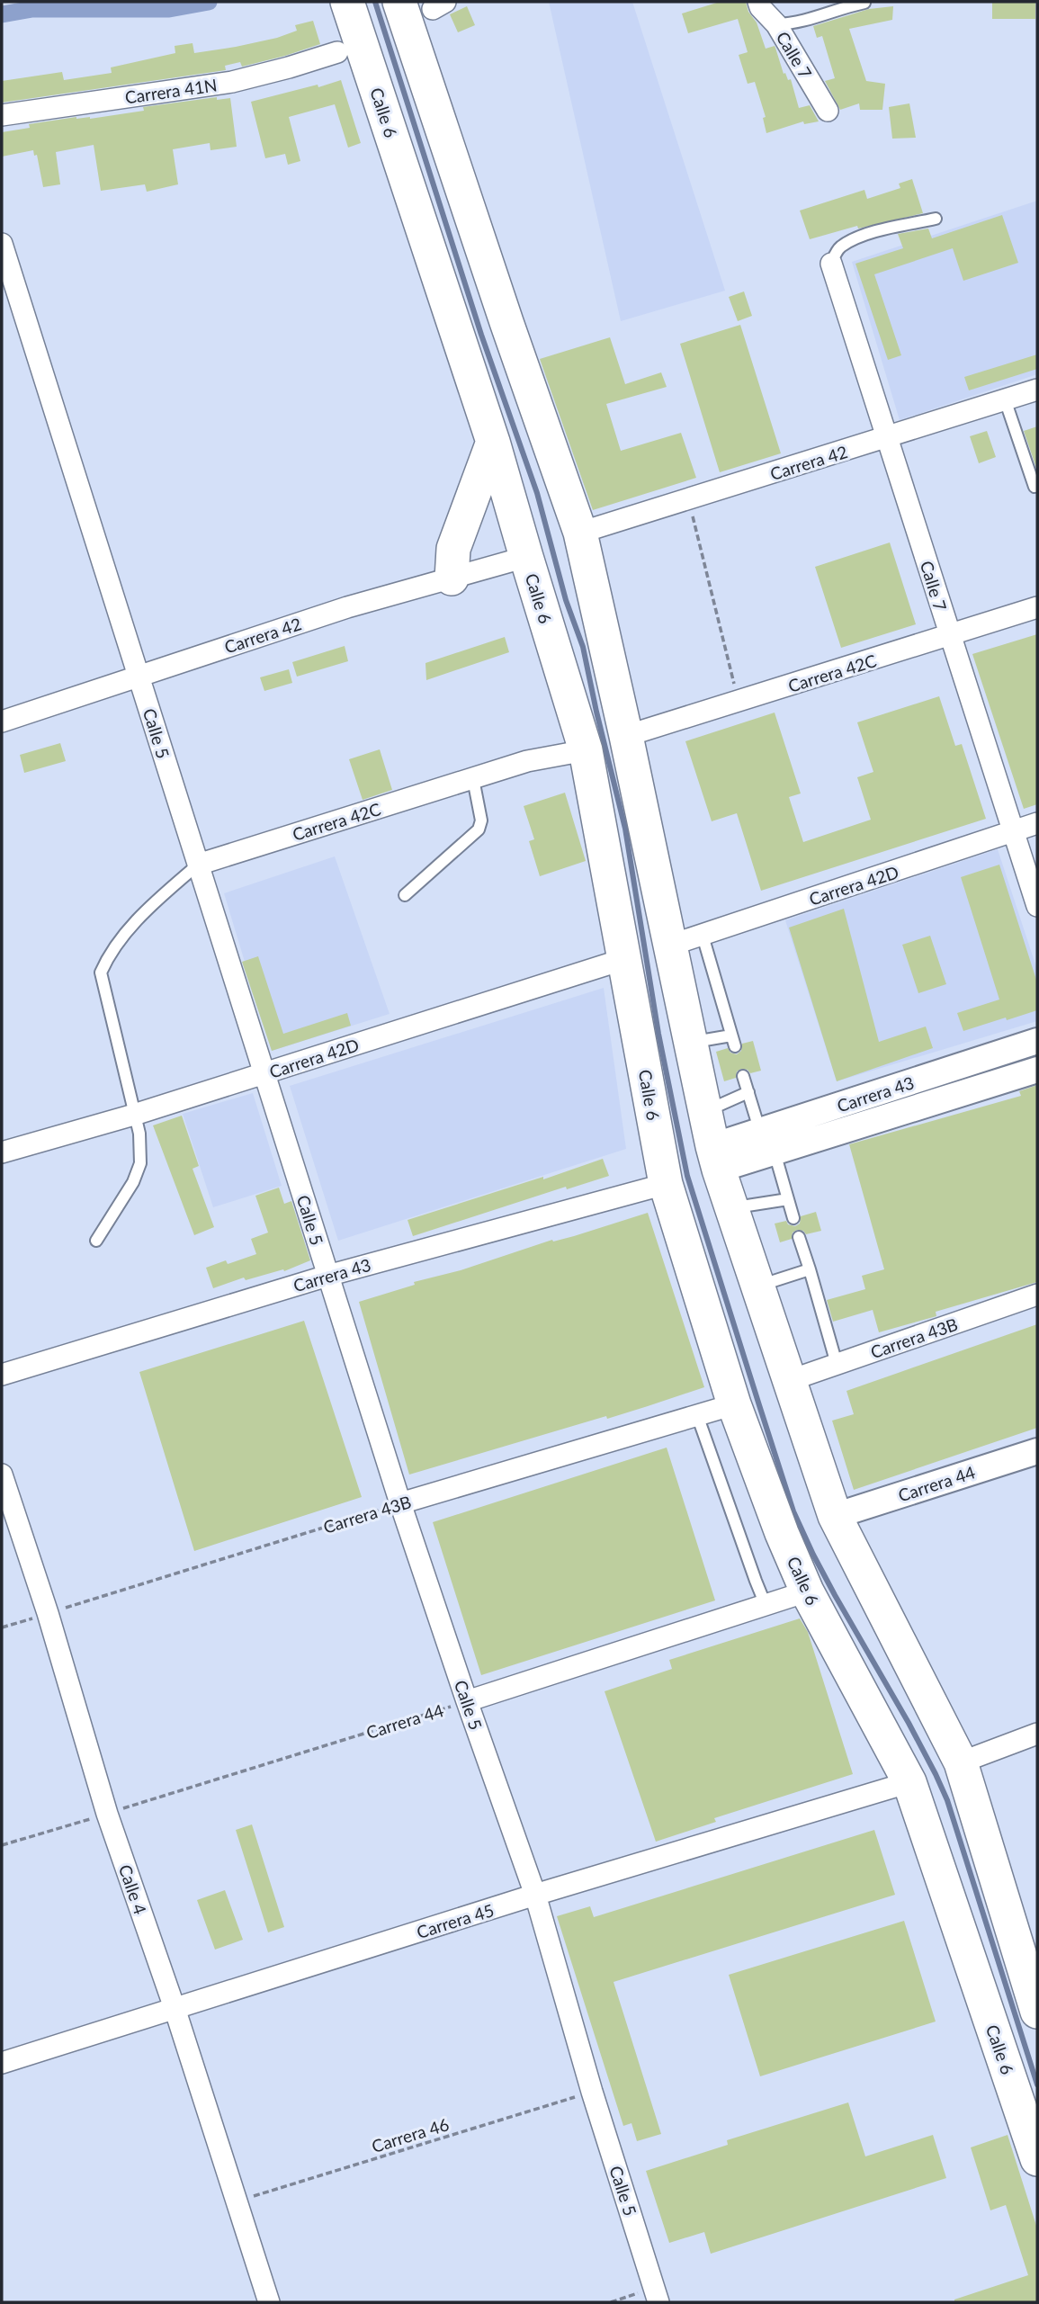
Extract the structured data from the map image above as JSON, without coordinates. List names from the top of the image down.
{
  "streets": {
    "main road": ["Calle 6"],
    "street": [
      "Calle 7",
      "Carrera 41N",
      "Carrera 42",
      "Carrera 42C",
      "Calle 5",
      "Carrera 42D",
      "Carrera 43",
      "Carrera 43B",
      "Carrera 44",
      "Calle 4",
      "Carrera 45"
    ],
    "path": ["Carrera 46"]
  },
  "crossings": [
    ["Calle 7", "Carrera 42"],
    ["Calle 7", "Carrera 42C"],
    ["Calle 7", "Carrera 42D"],
    ["Calle 6", "Carrera 42"],
    ["Calle 6", "Carrera 42C"],
    ["Calle 6", "Carrera 42D"],
    ["Calle 6", "Carrera 43"],
    ["Calle 6", "Carrera 43B"],
    ["Calle 6", "Carrera 44"],
    ["Calle 6", "Carrera 45"],
    ["Carrera 42", "Calle 5"],
    ["Carrera 42C", "Calle 5"],
    ["Calle 5", "Carrera 42D"],
    ["Calle 5", "Carrera 43"],
    ["Calle 5", "Carrera 43B"],
    ["Calle 5", "Carrera 44"],
    ["Calle 5", "Carrera 45"],
    ["Calle 5", "Carrera 46"],
    ["Carrera 43B", "Calle 4"],
    ["Carrera 44", "Calle 4"],
    ["Calle 4", "Carrera 45"],
    ["Calle 4", "Carrera 46"]
  ]
}
